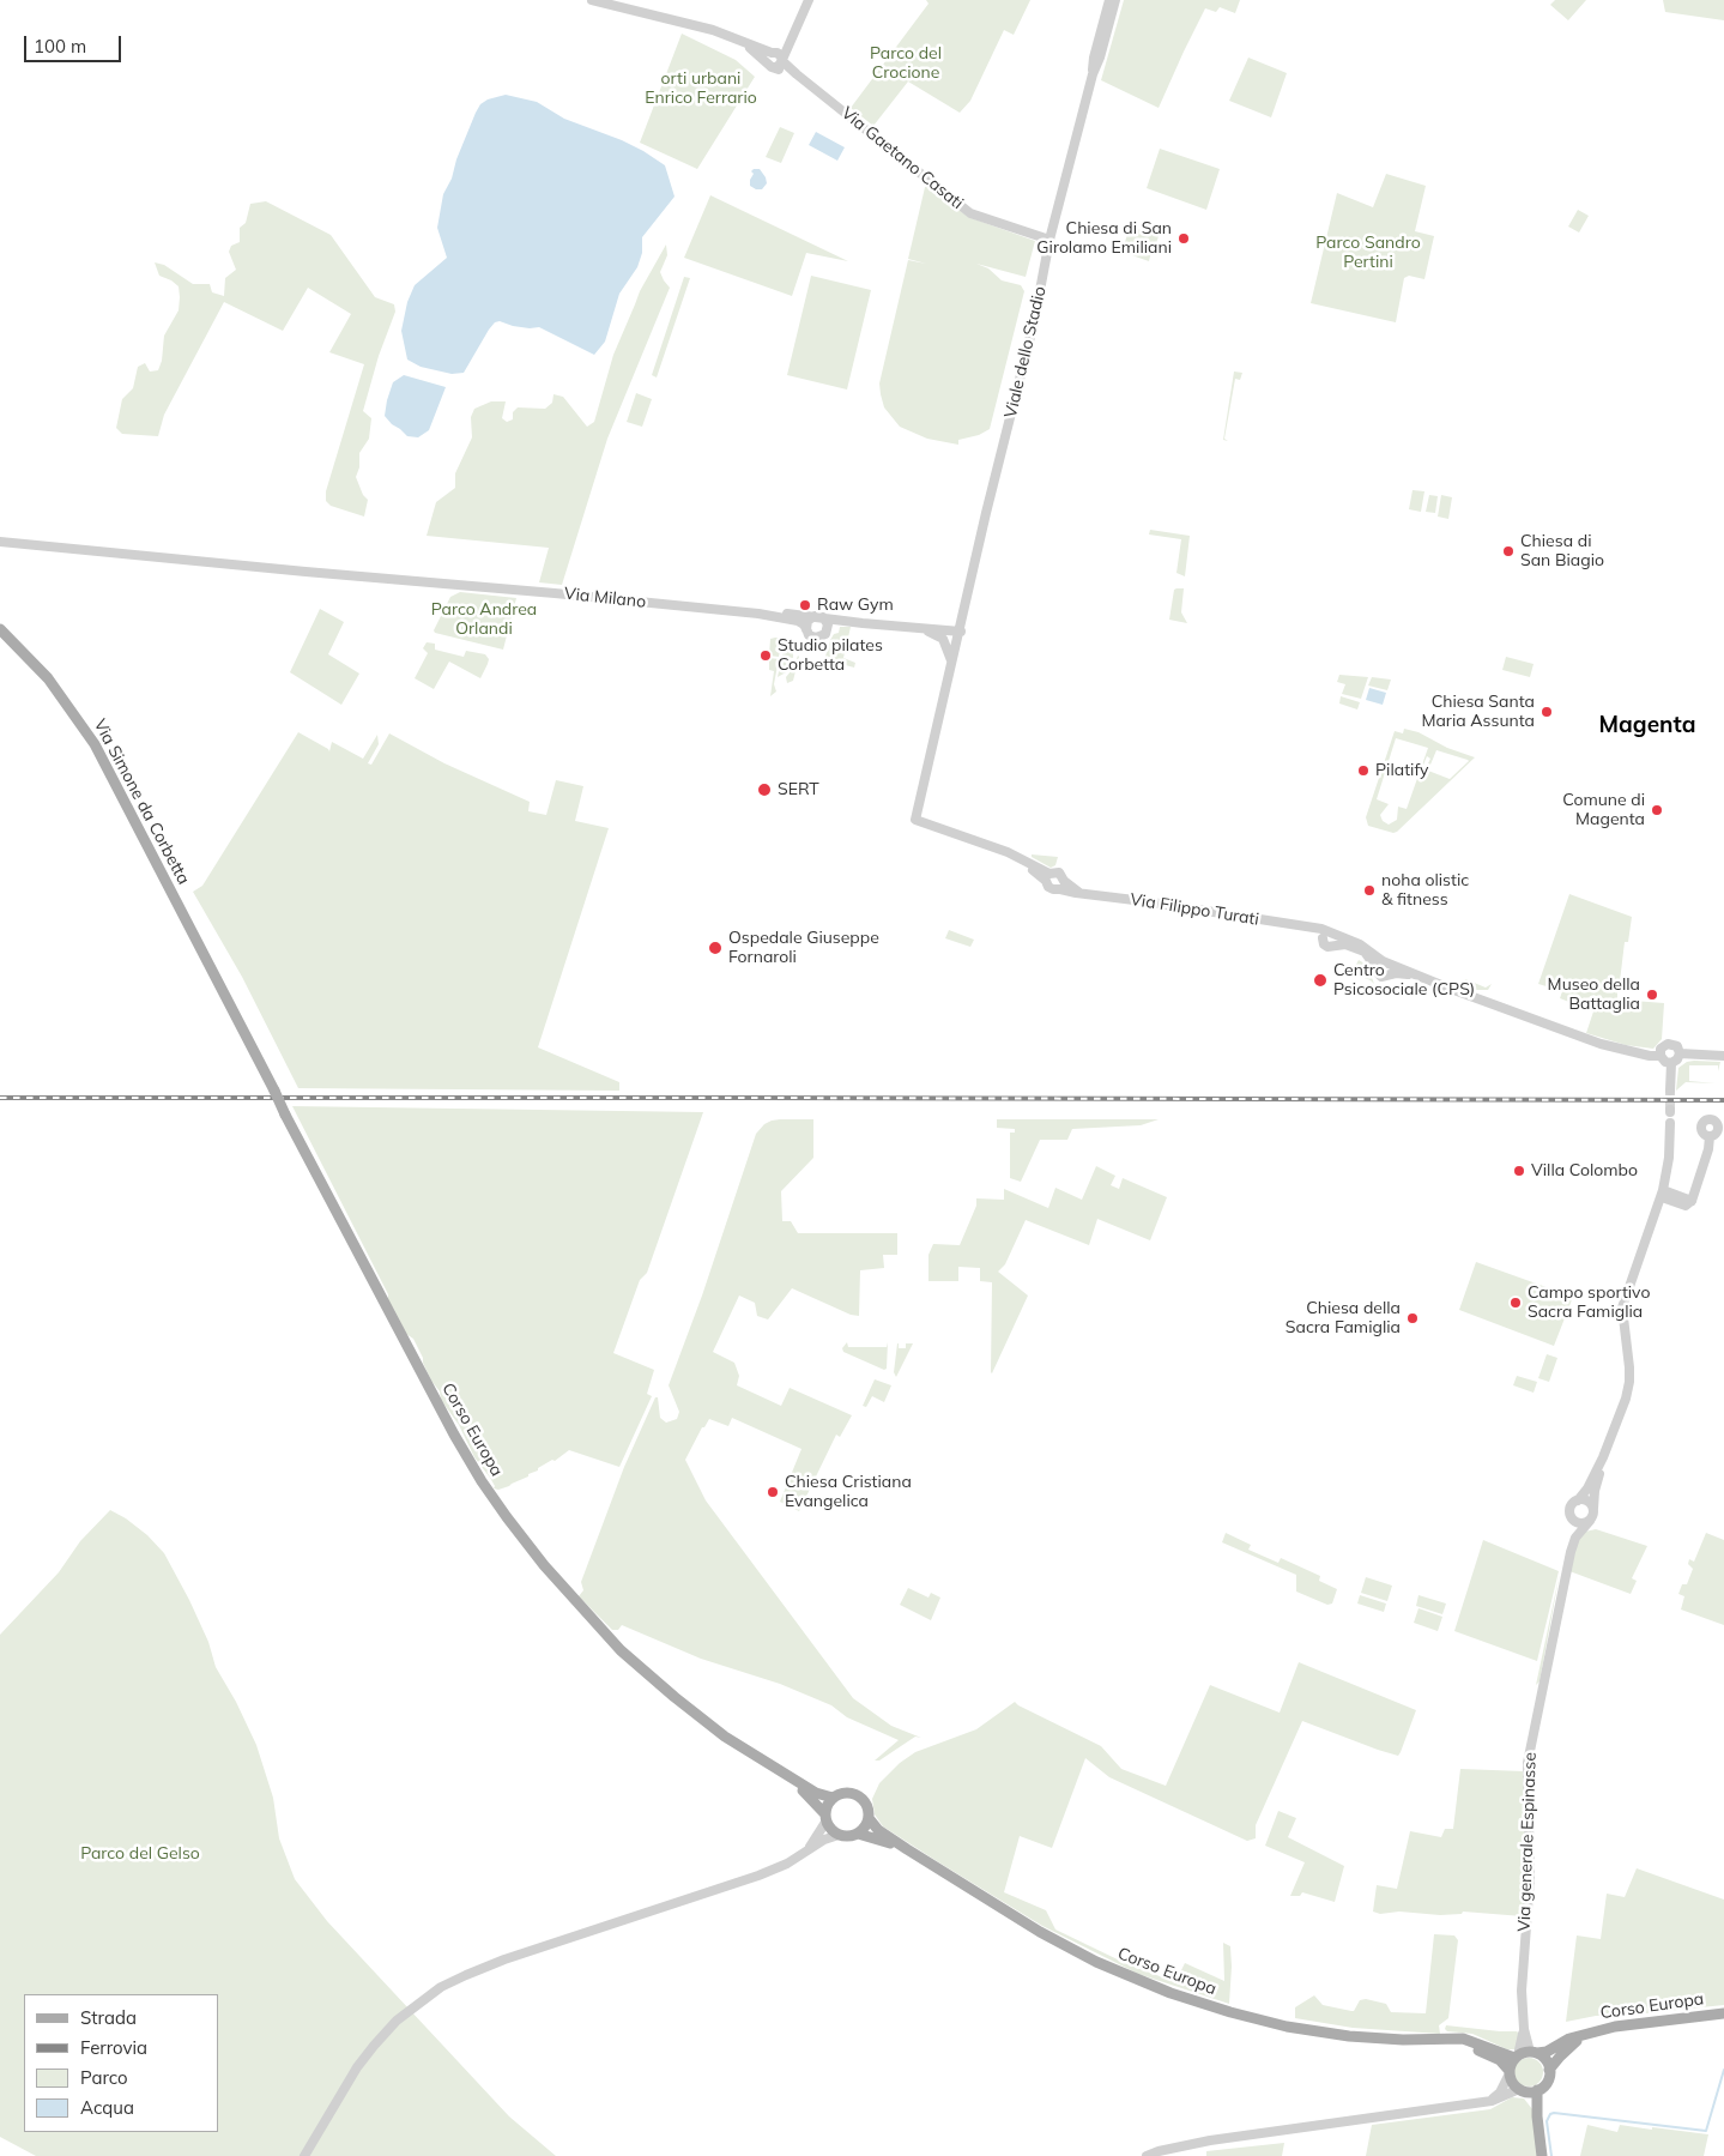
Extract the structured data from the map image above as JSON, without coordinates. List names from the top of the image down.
{
  "streets": {
    "main road": ["Via Simone da Corbetta", "Corso Europa"],
    "street": [
      "Via Gaetano Casati",
      "Viale dello Stadio",
      "Via Milano",
      "Via Filippo Turati",
      "Via generale Espinasse"
    ]
  },
  "crossings": [
    ["Via Gaetano Casati", "Viale dello Stadio"],
    ["Viale dello Stadio", "Via Milano"],
    ["Via Simone da Corbetta", "Corso Europa"],
    ["Corso Europa", "Via generale Espinasse"]
  ],
  "districts": ["Magenta"],
  "parks": [
    "Parco del Crocione",
    "orti urbani Enrico Ferrario",
    "Parco Sandro Pertini",
    "Parco Andrea Orlandi",
    "Parco del Gelso"
  ],
  "places": [
    "Chiesa di San Girolamo Emiliani",
    "Chiesa di San Biagio",
    "Raw Gym",
    "Studio pilates Corbetta",
    "Chiesa Santa Maria Assunta",
    "Pilatify",
    "SERT",
    "Comune di Magenta",
    "noha olistic & fitness",
    "Ospedale Giuseppe Fornaroli",
    "Centro Psicosociale (CPS)",
    "Museo della Battaglia",
    "Villa Colombo",
    "Campo sportivo Sacra Famiglia",
    "Chiesa della Sacra Famiglia",
    "Chiesa Cristiana Evangelica"
  ],
  "legend": [
    "Strada",
    "Ferrovia",
    "Parco",
    "Acqua"
  ],
  "scale_bar": "100 m"
}
